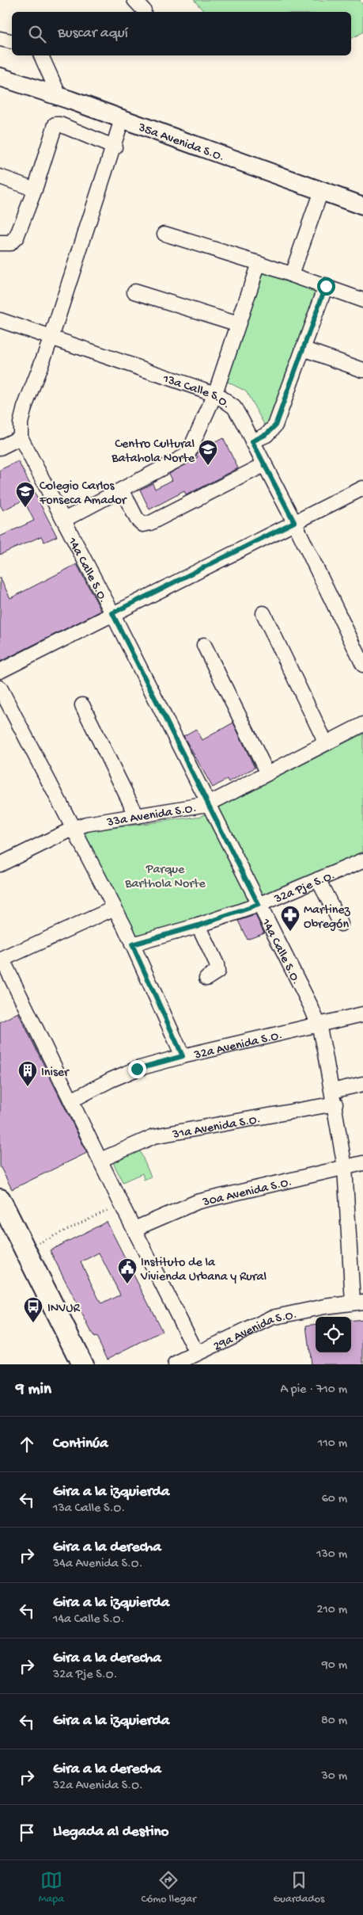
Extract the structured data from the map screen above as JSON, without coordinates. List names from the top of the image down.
{
  "streets": {
    "main road": ["35a Avenida S.O."],
    "street": [
      "13a Calle S.O.",
      "14a Calle S.O.",
      "33a Avenida S.O.",
      "32a Pje S.O.",
      "32a Avenida S.O.",
      "31a Avenida S.O.",
      "30a Avenida S.O.",
      "29a Avenida S.O."
    ]
  },
  "crossings": [
    ["14a Calle S.O.", "33a Avenida S.O."],
    ["14a Calle S.O.", "32a Pje S.O."],
    ["14a Calle S.O.", "32a Avenida S.O."],
    ["14a Calle S.O.", "31a Avenida S.O."],
    ["14a Calle S.O.", "30a Avenida S.O."],
    ["14a Calle S.O.", "29a Avenida S.O."]
  ],
  "parks": ["Parque Barthola Norte"],
  "places": {
    "school or university": ["Centro Cultural Batahola Norte", "Colegio Carlos Fonseca Amador"],
    "pharmacy": ["Martinez Obregón"],
    "building": ["Iniser"],
    "public building": ["Instituto de la Vivienda Urbana y Rural"],
    "bus stop": ["INVUR"]
  },
  "page": {
    "search": "Buscar aquí",
    "heading": ["9 min", "A pie · 710 m"],
    "list": [
      ["Continúa", "110 m"],
      ["Gira a la izquierda", "13a Calle S.O.", "60 m"],
      ["Gira a la derecha", "34a Avenida S.O.", "130 m"],
      ["Gira a la izquierda", "14a Calle S.O.", "210 m"],
      ["Gira a la derecha", "32a Pje S.O.", "90 m"],
      ["Gira a la izquierda", "80 m"],
      ["Gira a la derecha", "32a Avenida S.O.", "30 m"],
      "Llegada al destino"
    ],
    "nav": ["Mapa", "Cómo llegar", "Guardados"]
  }
}
